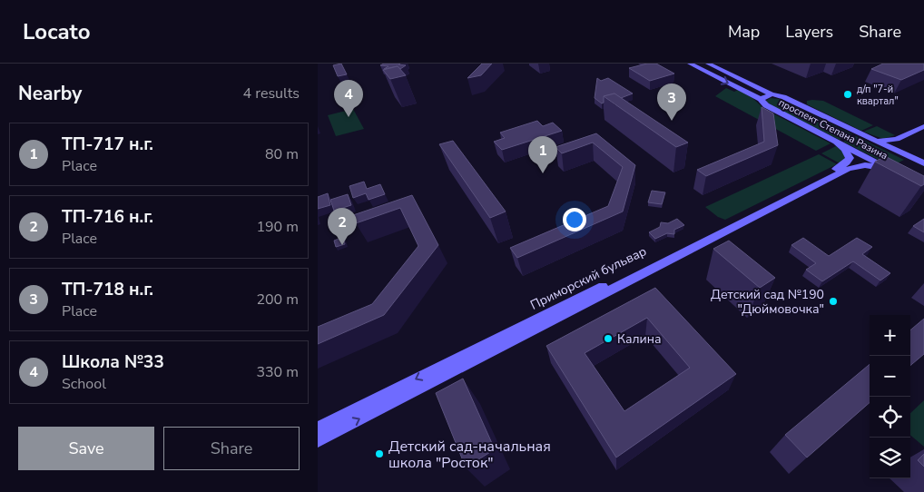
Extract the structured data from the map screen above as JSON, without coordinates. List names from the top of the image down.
{
  "streets": {
    "main road": ["проспект Степана Разина", "Приморский бульвар"]
  },
  "crossings": [
    ["проспект Степана Разина", "Приморский бульвар"]
  ],
  "one_way": ["проспект Степана Разина", "Приморский бульвар"],
  "places": [
    "д/п \"7-й квартал\"",
    "Детский сад №190 \"Дюймовочка\"",
    "Калина",
    "Детский сад-начальная школа \"Росток\""
  ],
  "page": {
    "header": "Locato",
    "nav": ["Map", "Layers", "Share"],
    "heading": ["Nearby", "4 results"],
    "pins": [
      "4",
      "3",
      "1",
      "2"
    ],
    "list": [
      {
        "mark": "1",
        "name": "ТП-717 н.г.",
        "note": "Place",
        "value": "80 m"
      },
      {
        "mark": "2",
        "name": "ТП-716 н.г.",
        "note": "Place",
        "value": "190 m"
      },
      {
        "mark": "3",
        "name": "ТП-718 н.г.",
        "note": "Place",
        "value": "200 m"
      },
      {
        "mark": "4",
        "name": "Школа №33",
        "note": "School",
        "value": "330 m"
      }
    ],
    "map_buttons": ["+", "−"],
    "buttons": ["Save", "Share"]
  }
}
